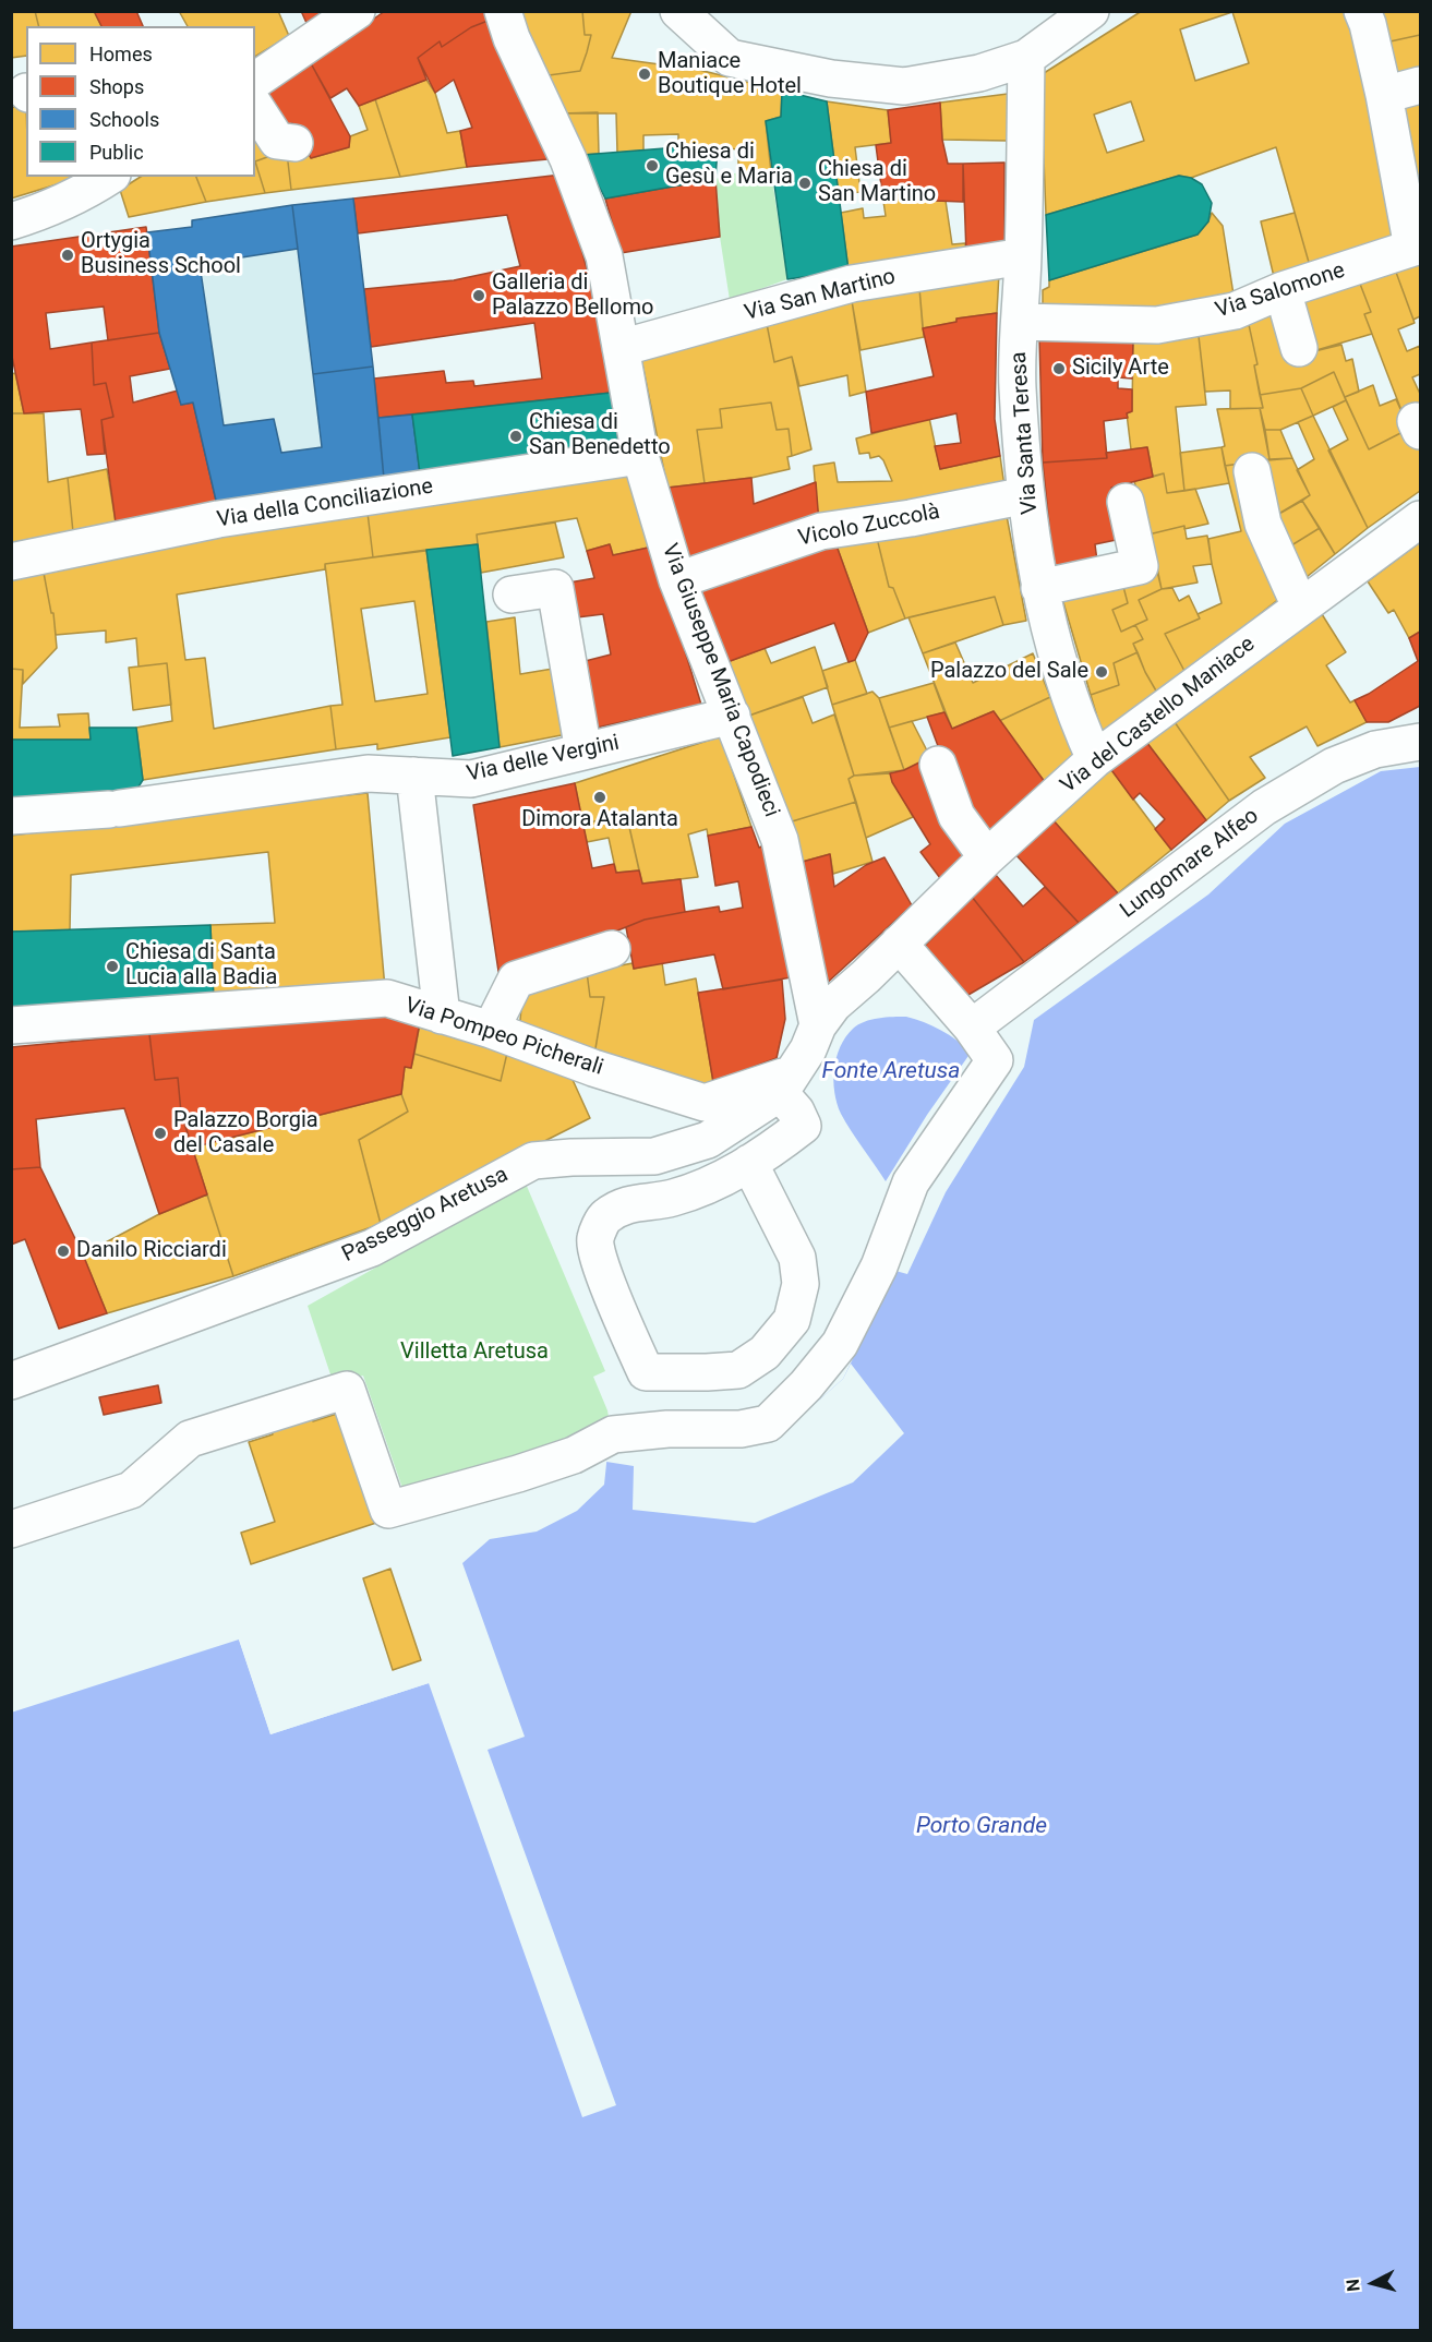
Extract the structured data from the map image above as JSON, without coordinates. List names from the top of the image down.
{
  "streets": {
    "street": [
      "Via Salomone",
      "Via San Martino",
      "Via Santa Teresa",
      "Via della Conciliazione",
      "Vicolo Zuccolà",
      "Via Giuseppe Maria Capodieci",
      "Via del Castello Maniace",
      "Via delle Vergini",
      "Lungomare Alfeo",
      "Via Pompeo Picherali",
      "Passeggio Aretusa"
    ]
  },
  "crossings": [
    ["Via Salomone", "Via Santa Teresa"],
    ["Via San Martino", "Via Santa Teresa"],
    ["Via San Martino", "Via Giuseppe Maria Capodieci"],
    ["Via Santa Teresa", "Vicolo Zuccolà"],
    ["Via Santa Teresa", "Via del Castello Maniace"],
    ["Via della Conciliazione", "Via Giuseppe Maria Capodieci"],
    ["Vicolo Zuccolà", "Via Giuseppe Maria Capodieci"],
    ["Via Giuseppe Maria Capodieci", "Via del Castello Maniace"],
    ["Via Giuseppe Maria Capodieci", "Via delle Vergini"],
    ["Via del Castello Maniace", "Via Pompeo Picherali"],
    ["Via del Castello Maniace", "Passeggio Aretusa"],
    ["Via Pompeo Picherali", "Passeggio Aretusa"]
  ],
  "water": ["Fonte Aretusa", "Porto Grande"],
  "parks": ["Villetta Aretusa"],
  "places": [
    "Maniace Boutique Hotel",
    "Chiesa di Gesù e Maria",
    "Chiesa di San Martino",
    "Ortygia Business School",
    "Galleria di Palazzo Bellomo",
    "Sicily Arte",
    "Chiesa di San Benedetto",
    "Palazzo del Sale",
    "Dimora Atalanta",
    "Chiesa di Santa Lucia alla Badia",
    "Palazzo Borgia del Casale",
    "Danilo Ricciardi"
  ],
  "legend": [
    "Homes",
    "Shops",
    "Schools",
    "Public"
  ],
  "north": "left"
}
